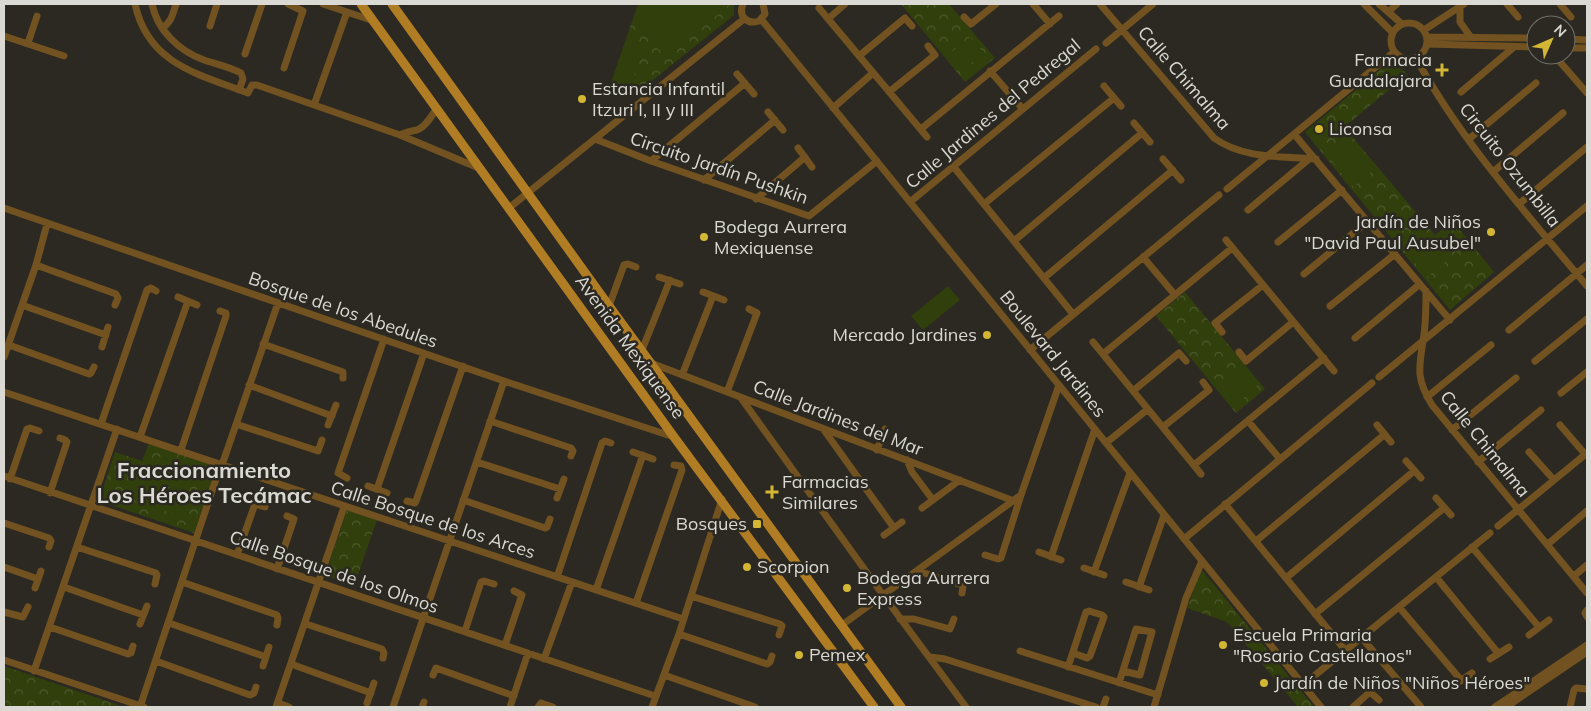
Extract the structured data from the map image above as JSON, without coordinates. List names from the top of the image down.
{
  "streets": {
    "main road": ["Avenida Mexiquense"],
    "street": [
      "Calle Chimalma",
      "Calle Jardines del Pedregal",
      "Circuito Ozumbilla",
      "Circuito Jardín Pushkin",
      "Bosque de los Abedules",
      "Boulevard Jardines",
      "Calle Jardines del Mar",
      "Calle Bosque de los Arces",
      "Calle Bosque de los Olmos"
    ]
  },
  "crossings": [
    ["Calle Jardines del Pedregal", "Boulevard Jardines"],
    ["Circuito Jardín Pushkin", "Boulevard Jardines"],
    ["Bosque de los Abedules", "Avenida Mexiquense"],
    ["Avenida Mexiquense", "Calle Jardines del Mar"]
  ],
  "districts": ["Fraccionamiento Los Héroes Tecámac"],
  "places": {
    "health": ["Farmacia Guadalajara", "Farmacias Similares"],
    "other": [
      "Estancia Infantil Itzuri I, II y III",
      "Liconsa",
      "Jardín de Niños \"David Paul Ausubel\"",
      "Bodega Aurrera Mexiquense",
      "Mercado Jardines",
      "Scorpion",
      "Bodega Aurrera Express",
      "Escuela Primaria \"Rosario Castellanos\"",
      "Pemex",
      "Jardín de Niños \"Niños Héroes\""
    ],
    "transit": ["Bosques"]
  },
  "north": "top right"
}
